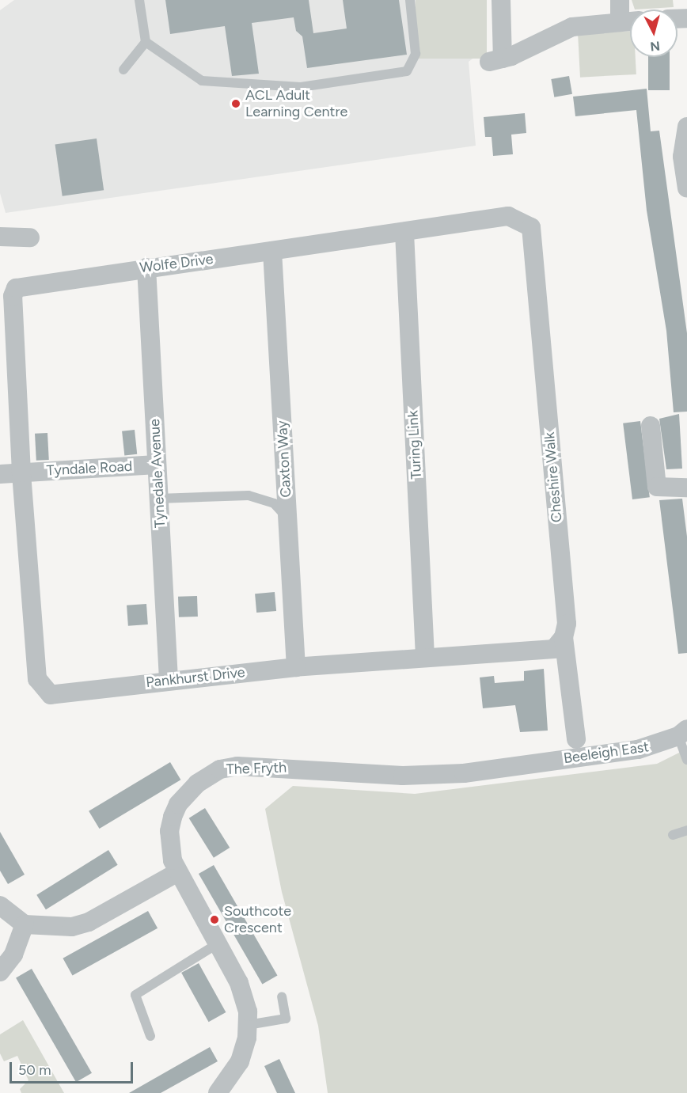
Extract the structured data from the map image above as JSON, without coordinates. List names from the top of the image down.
{
  "streets": {
    "street": [
      "Wolfe Drive",
      "Turing Link",
      "Caxton Way",
      "Tyndale Road",
      "Tynedale Avenue",
      "Cheshire Walk",
      "Pankhurst Drive",
      "Beeleigh East",
      "The Fryth"
    ]
  },
  "crossings": [
    ["Wolfe Drive", "Turing Link"],
    ["Wolfe Drive", "Caxton Way"],
    ["Wolfe Drive", "Tyndale Road"],
    ["Wolfe Drive", "Tynedale Avenue"],
    ["Wolfe Drive", "Cheshire Walk"],
    ["Wolfe Drive", "Pankhurst Drive"],
    ["Turing Link", "Pankhurst Drive"],
    ["Caxton Way", "Pankhurst Drive"],
    ["Tyndale Road", "Tynedale Avenue"],
    ["Tyndale Road", "Pankhurst Drive"],
    ["Tynedale Avenue", "Pankhurst Drive"],
    ["Cheshire Walk", "Pankhurst Drive"],
    ["Beeleigh East", "The Fryth"]
  ],
  "places": ["ACL Adult Learning Centre", "Southcote Crescent"],
  "scale_bar": "50 m",
  "north": "bottom"
}
